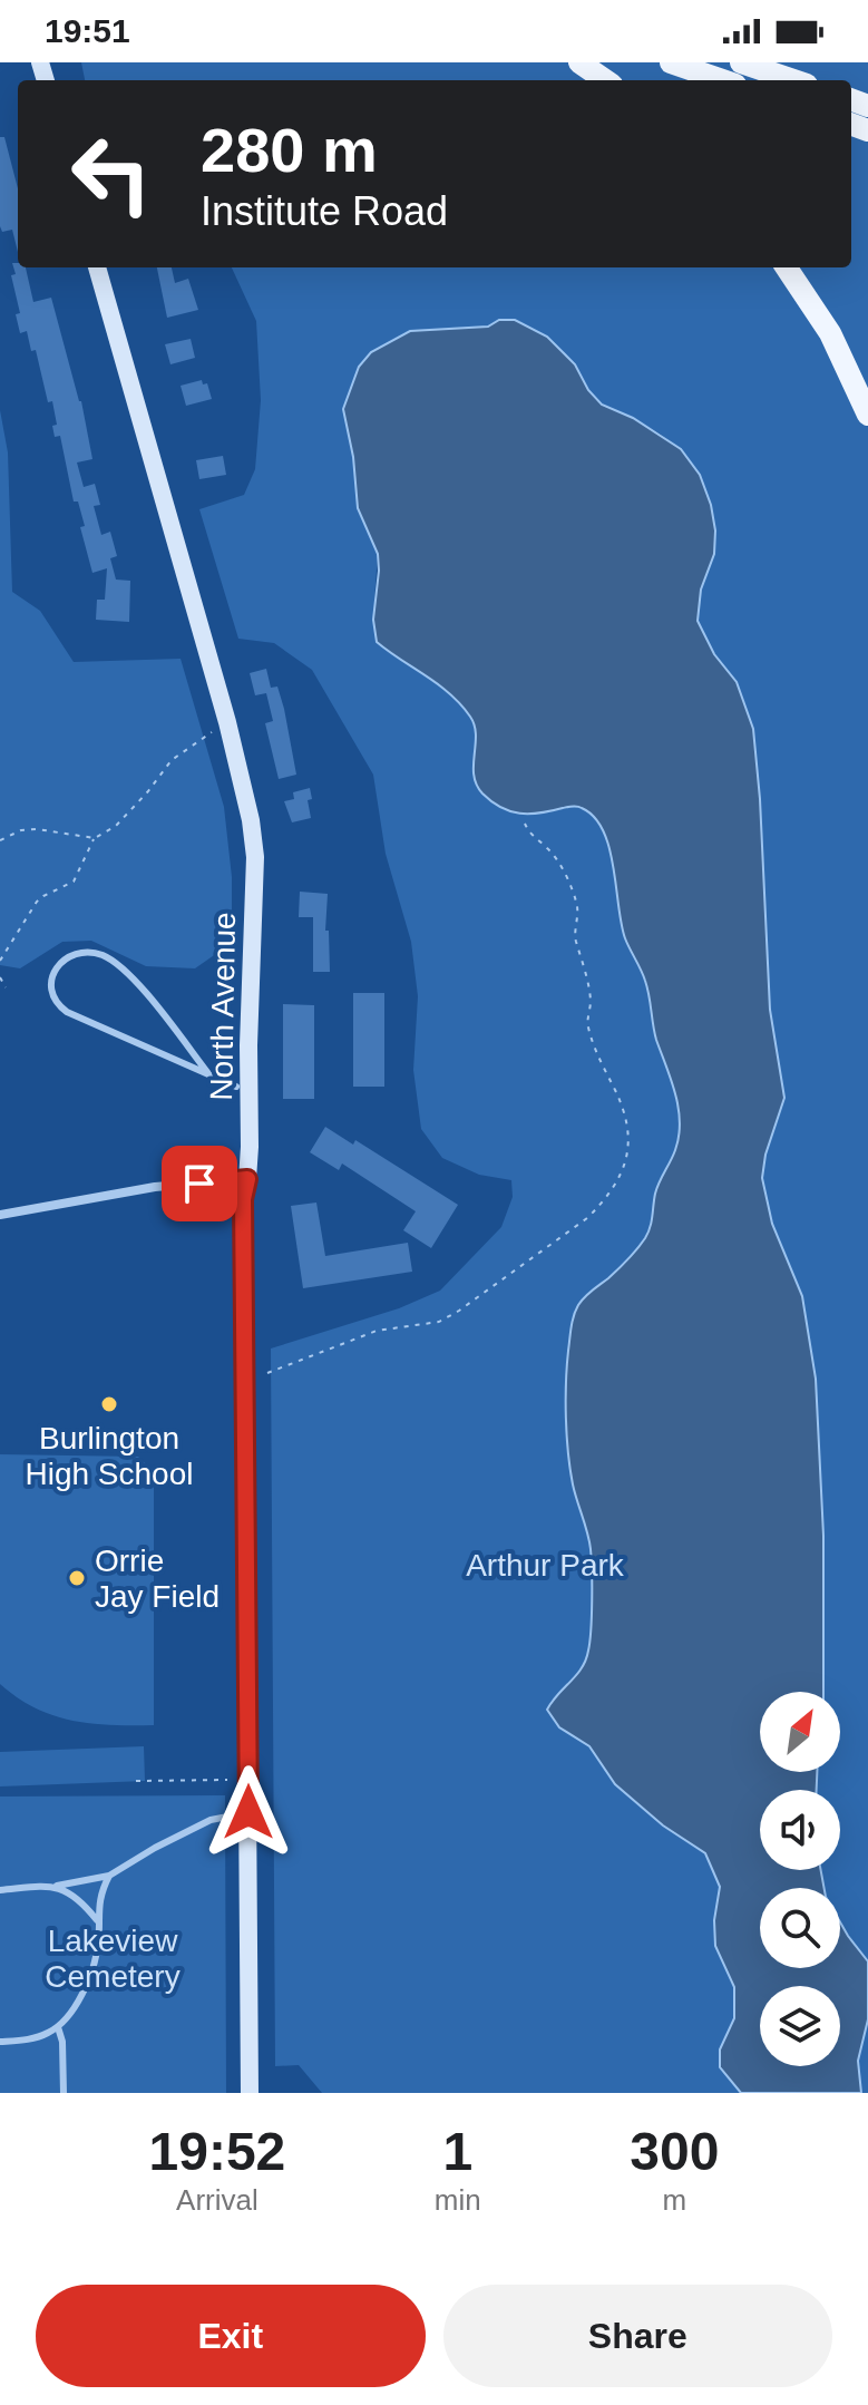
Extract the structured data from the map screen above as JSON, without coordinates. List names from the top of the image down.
{
  "streets": {
    "main road": ["North Avenue"]
  },
  "parks": ["Arthur Park", "Lakeview Cemetery"],
  "places": ["Burlington High School", "Orrie Jay Field"],
  "north": "top right",
  "page": {
    "status": "19:51",
    "turn": ["280 m", "Institute Road"],
    "eta": [
      "19:52",
      "Arrival",
      "1",
      "min",
      "300",
      "m"
    ],
    "buttons": ["Exit", "Share"]
  }
}
